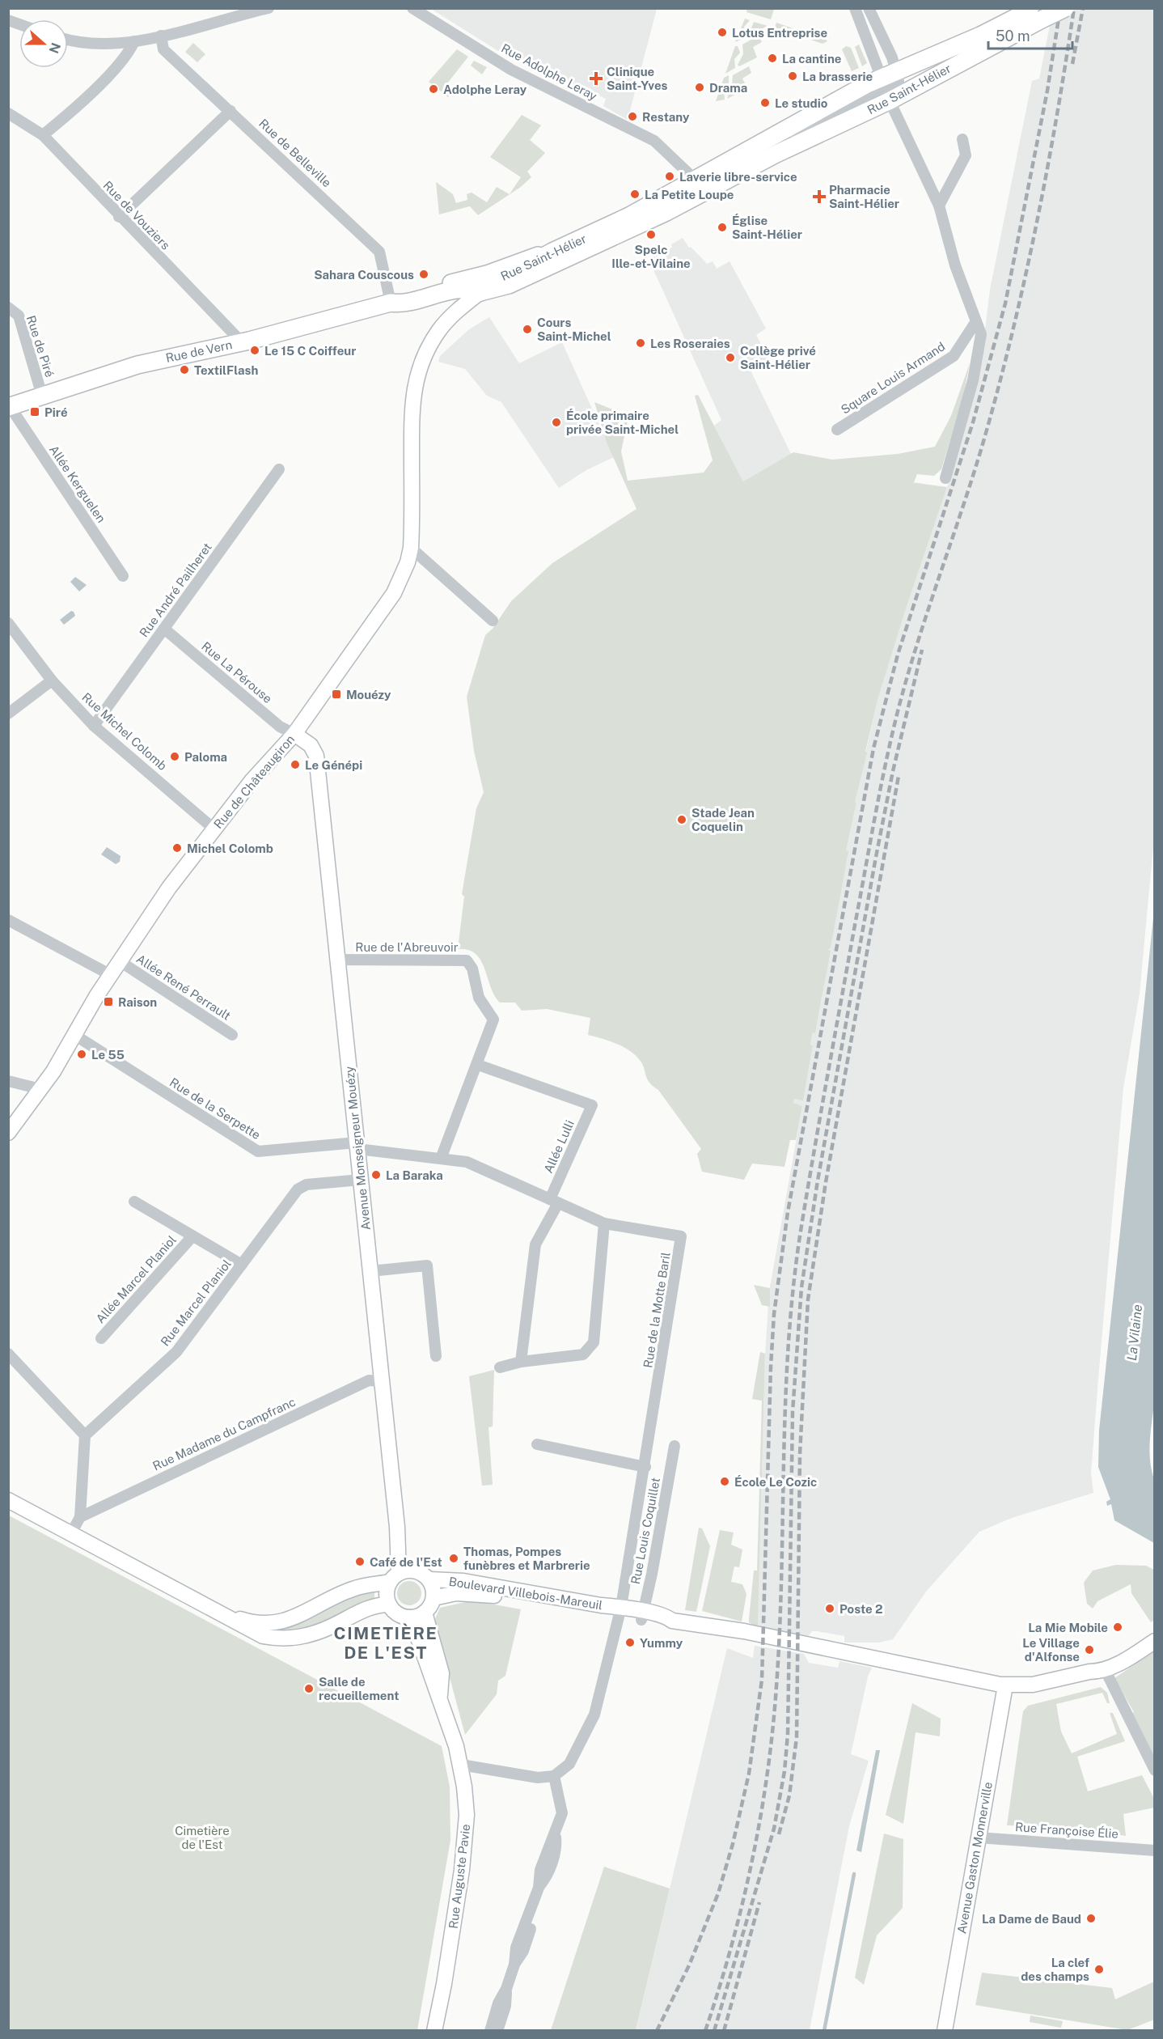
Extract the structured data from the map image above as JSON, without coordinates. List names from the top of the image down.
{
  "streets": {
    "main road": [
      "Rue Saint-Hélier",
      "Rue de Vern",
      "Rue de Châteaugiron",
      "Avenue Monseigneur Mouézy",
      "Boulevard Villebois-Mareuil",
      "Avenue Gaston Monnerville",
      "Rue Auguste Pavie"
    ],
    "street": [
      "Rue Adolphe Leray",
      "Rue de Belleville",
      "Rue de Vouziers",
      "Rue de Piré",
      "Square Louis Armand",
      "Allée Kerguelen",
      "Rue André Pailheret",
      "Rue La Pérouse",
      "Rue Michel Colomb",
      "Rue de l'Abreuvoir",
      "Allée René Perrault",
      "Rue de la Serpette",
      "Allée Lulli",
      "Allée Marcel Planiol",
      "Rue Marcel Planiol",
      "Rue de la Motte Baril",
      "Rue Madame du Campfranc",
      "Rue Louis Coquillet",
      "Rue Françoise Élie"
    ]
  },
  "crossings": [
    ["Rue Adolphe Leray", "Rue Saint-Hélier"],
    ["Rue Saint-Hélier", "Rue de Vern"],
    ["Rue Saint-Hélier", "Rue de Châteaugiron"],
    ["Rue de Belleville", "Rue de Vern"],
    ["Rue de Vouziers", "Rue de Vern"],
    ["Rue de Piré", "Rue de Vern"],
    ["Rue de Vern", "Allée Kerguelen"],
    ["Rue de Vern", "Rue de Châteaugiron"],
    ["Rue André Pailheret", "Rue La Pérouse"],
    ["Rue André Pailheret", "Rue Michel Colomb"],
    ["Rue La Pérouse", "Rue de Châteaugiron"],
    ["Rue La Pérouse", "Avenue Monseigneur Mouézy"],
    ["Rue Michel Colomb", "Rue de Châteaugiron"],
    ["Rue de Châteaugiron", "Allée René Perrault"],
    ["Rue de Châteaugiron", "Rue de la Serpette"],
    ["Rue de Châteaugiron", "Avenue Monseigneur Mouézy"],
    ["Rue de l'Abreuvoir", "Allée Lulli"],
    ["Rue de l'Abreuvoir", "Avenue Monseigneur Mouézy"],
    ["Rue de la Serpette", "Avenue Monseigneur Mouézy"],
    ["Rue de la Serpette", "Rue de la Motte Baril"],
    ["Allée Lulli", "Rue de la Motte Baril"],
    ["Avenue Monseigneur Mouézy", "Rue Marcel Planiol"],
    ["Avenue Monseigneur Mouézy", "Rue de la Motte Baril"],
    ["Avenue Monseigneur Mouézy", "Rue Madame du Campfranc"],
    ["Avenue Monseigneur Mouézy", "Boulevard Villebois-Mareuil"],
    ["Avenue Monseigneur Mouézy", "Rue Auguste Pavie"],
    ["Allée Marcel Planiol", "Rue Marcel Planiol"],
    ["Rue de la Motte Baril", "Boulevard Villebois-Mareuil"],
    ["Rue Louis Coquillet", "Boulevard Villebois-Mareuil"],
    ["Boulevard Villebois-Mareuil", "Avenue Gaston Monnerville"],
    ["Boulevard Villebois-Mareuil", "Rue Auguste Pavie"],
    ["Rue Françoise Élie", "Avenue Gaston Monnerville"]
  ],
  "districts": ["CIMETIÈRE DE L'EST"],
  "water": ["La Vilaine"],
  "parks": ["Cimetière de l'Est"],
  "places": {
    "other": [
      "Lotus Entreprise",
      "La cantine",
      "La brasserie",
      "Drama",
      "Adolphe Leray",
      "Le studio",
      "Restany",
      "Laverie libre-service",
      "La Petite Loupe",
      "Église Saint-Hélier",
      "Spelc Ille-et-Vilaine",
      "Sahara Couscous",
      "Cours Saint-Michel",
      "Les Roseraies",
      "Le 15 C Coiffeur",
      "Collège privé Saint-Hélier",
      "TextilFlash",
      "École primaire privée Saint-Michel",
      "Paloma",
      "Le Génépi",
      "Stade Jean Coquelin",
      "Michel Colomb",
      "Le 55",
      "La Baraka",
      "École Le Cozic",
      "Thomas, Pompes funèbres et Marbrerie",
      "Café de l'Est",
      "Poste 2",
      "La Mie Mobile",
      "Yummy",
      "Le Village d'Alfonse",
      "Salle de recueillement",
      "La Dame de Baud",
      "La clef des champs"
    ],
    "health": ["Clinique Saint-Yves", "Pharmacie Saint-Hélier"],
    "transit": ["Piré", "Mouézy", "Raison"]
  },
  "scale_bar": "50 m",
  "north": "right"
}
